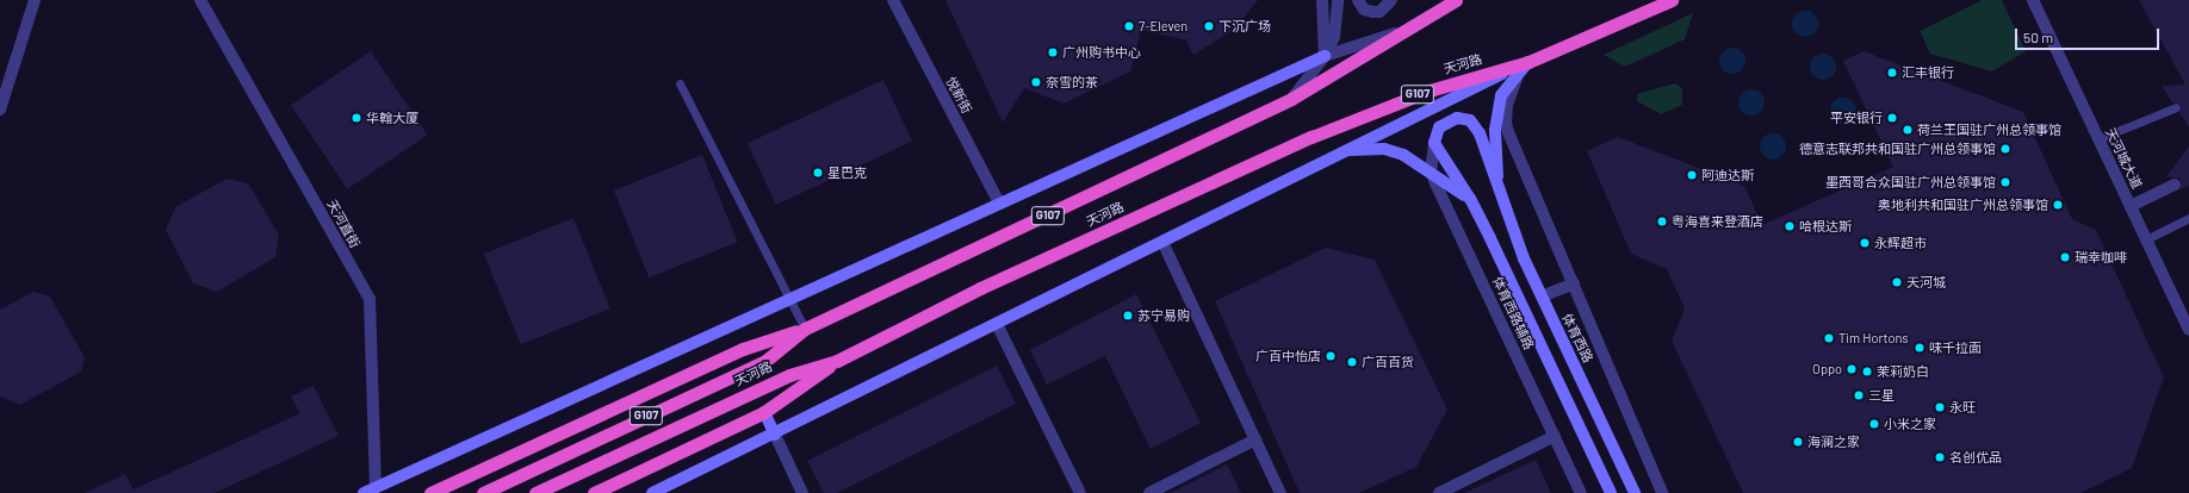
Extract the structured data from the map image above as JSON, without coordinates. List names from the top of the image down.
{
  "streets": {
    "highway": ["天河路", "G107"],
    "main road": ["体育西路"],
    "street": [
      "悦新街",
      "天河城大道",
      "天河直街",
      "体育西路辅路"
    ]
  },
  "places": [
    "7-Eleven",
    "下沉广场",
    "广州购书中心",
    "汇丰银行",
    "奈雪的茶",
    "华翰大厦",
    "平安银行",
    "荷兰王国驻广州总领事馆",
    "德意志联邦共和国驻广州总领事馆",
    "星巴克",
    "阿迪达斯",
    "墨西哥合众国驻广州总领事馆",
    "奥地利共和国驻广州总领事馆",
    "粤海喜来登酒店",
    "哈根达斯",
    "永辉超市",
    "瑞幸咖啡",
    "天河城",
    "苏宁易购",
    "Tim Hortons",
    "味千拉面",
    "广百中怡店",
    "广百百货",
    "Oppo",
    "茉莉奶白",
    "三星",
    "永旺",
    "小米之家",
    "海澜之家",
    "名创优品"
  ],
  "scale_bar": "50 m"
}
